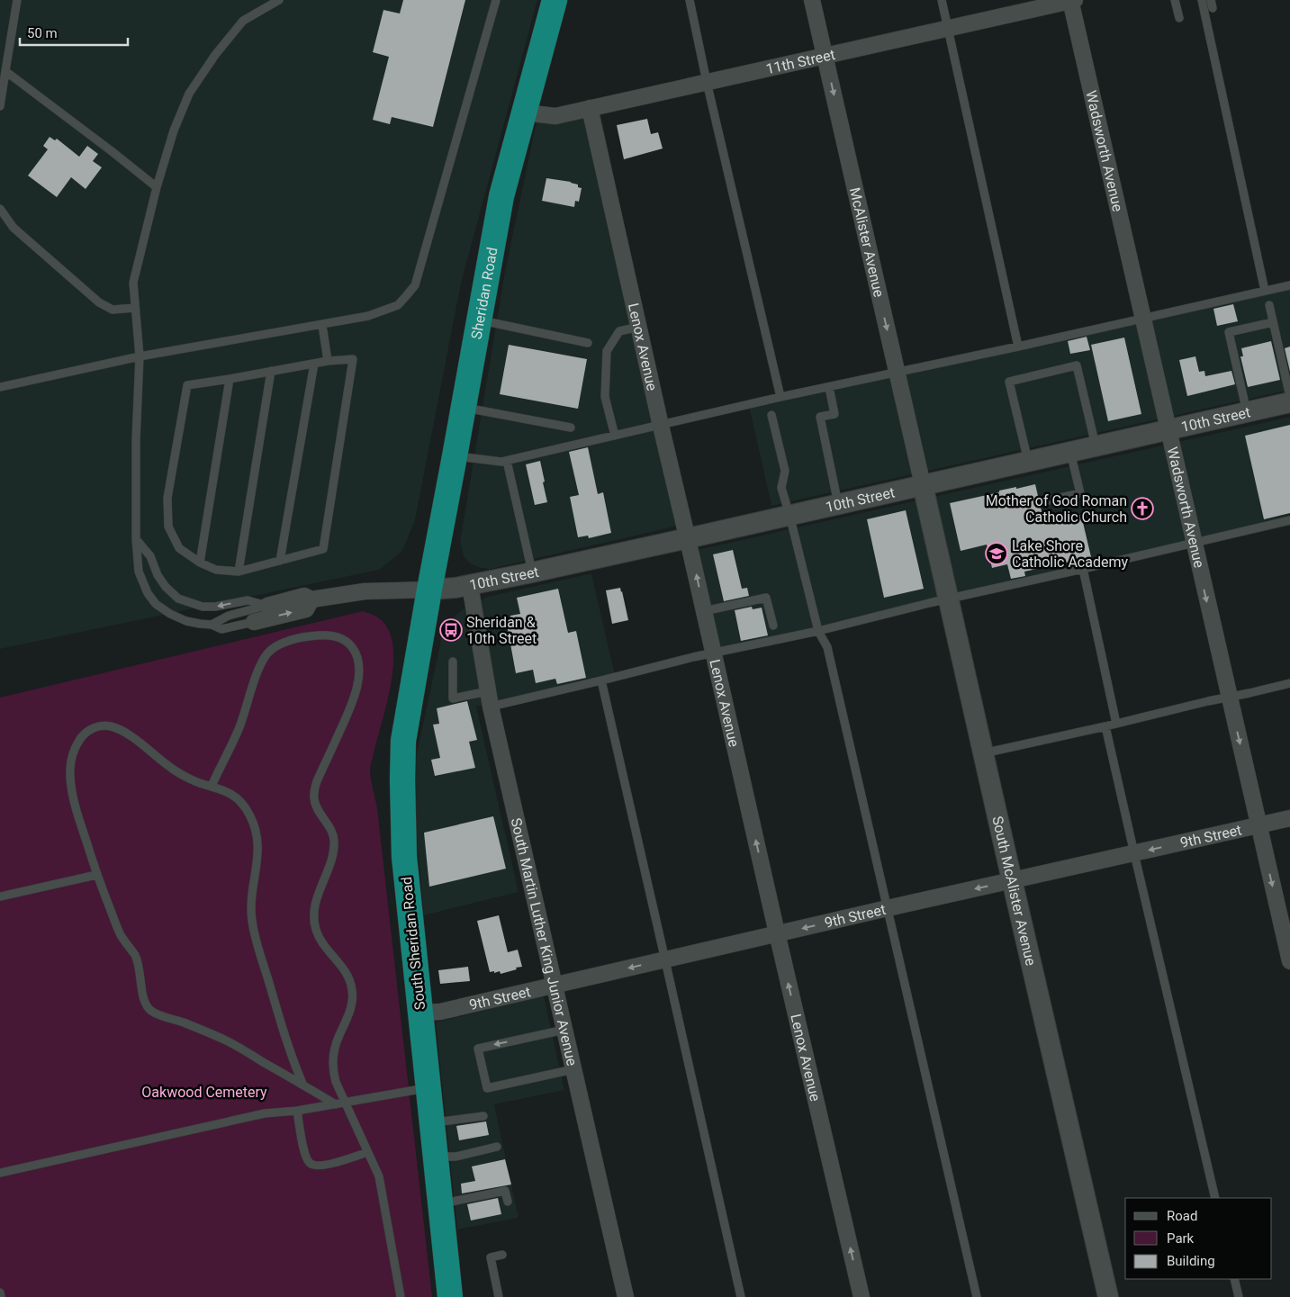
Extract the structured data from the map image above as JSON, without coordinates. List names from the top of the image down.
{
  "streets": {
    "highway": ["Sheridan Road", "South Sheridan Road"],
    "street": [
      "11th Street",
      "Wadsworth Avenue",
      "McAlister Avenue",
      "Lenox Avenue",
      "10th Street",
      "9th Street",
      "South McAlister Avenue",
      "South Martin Luther King Junior Avenue"
    ]
  },
  "crossings": [
    ["11th Street", "Wadsworth Avenue"],
    ["11th Street", "McAlister Avenue"],
    ["11th Street", "Sheridan Road"],
    ["11th Street", "Lenox Avenue"],
    ["Wadsworth Avenue", "10th Street"],
    ["Wadsworth Avenue", "9th Street"],
    ["McAlister Avenue", "10th Street"],
    ["McAlister Avenue", "South McAlister Avenue"],
    ["Sheridan Road", "10th Street"],
    ["Sheridan Road", "South Sheridan Road"],
    ["Lenox Avenue", "10th Street"],
    ["Lenox Avenue", "9th Street"],
    ["10th Street", "South McAlister Avenue"],
    ["10th Street", "South Martin Luther King Junior Avenue"],
    ["10th Street", "South Sheridan Road"],
    ["9th Street", "South McAlister Avenue"],
    ["9th Street", "South Martin Luther King Junior Avenue"],
    ["9th Street", "South Sheridan Road"]
  ],
  "one_way": [
    "Wadsworth Avenue",
    "McAlister Avenue",
    "Lenox Avenue",
    "9th Street"
  ],
  "parks": ["Oakwood Cemetery"],
  "places": {
    "church": ["Mother of God Roman Catholic Church"],
    "school or university": ["Lake Shore Catholic Academy"],
    "bus stop": ["Sheridan & 10th Street"]
  },
  "legend": ["Road", "Park", "Building"],
  "scale_bar": "50 m"
}
